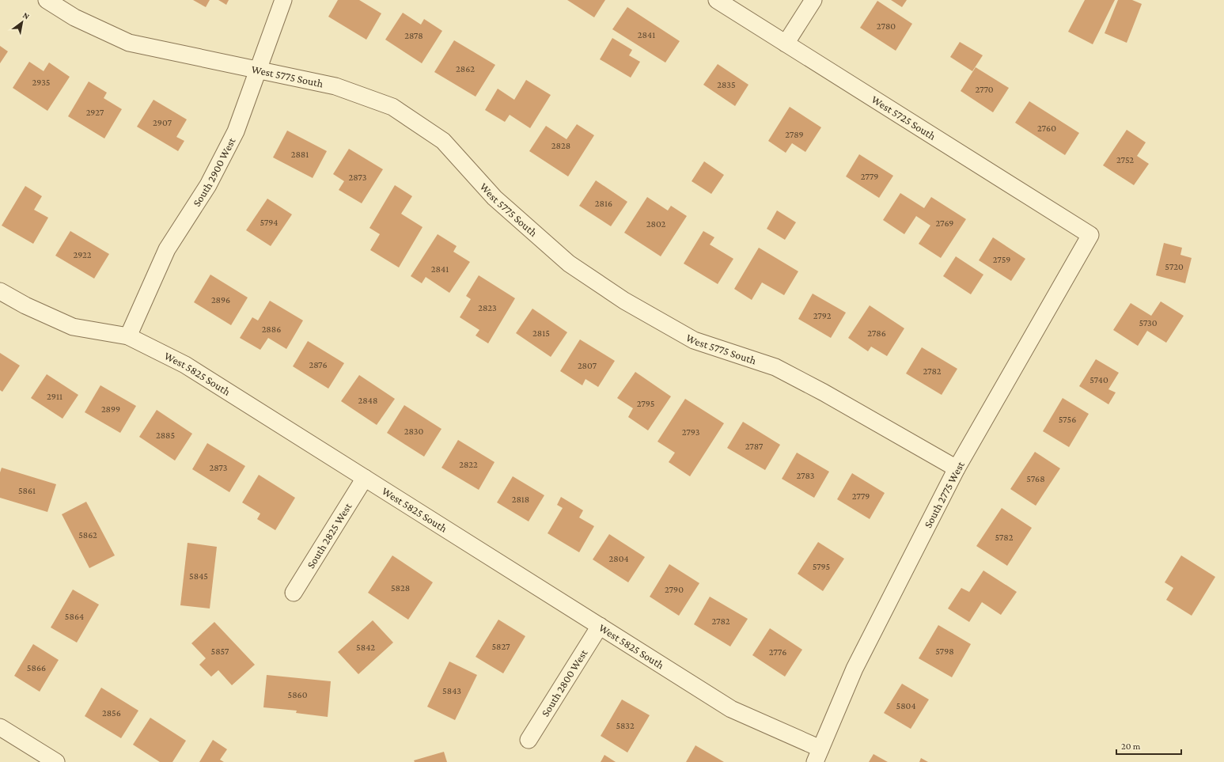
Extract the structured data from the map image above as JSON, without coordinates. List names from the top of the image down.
{
  "streets": {
    "street": [
      "West 5775 South",
      "West 5725 South",
      "South 2900 West",
      "West 5825 South",
      "South 2775 West",
      "South 2825 West",
      "South 2800 West"
    ]
  },
  "crossings": [
    ["West 5775 South", "South 2900 West"],
    ["West 5775 South", "South 2775 West"],
    ["West 5725 South", "South 2775 West"],
    ["South 2900 West", "West 5825 South"],
    ["West 5825 South", "South 2775 West"],
    ["West 5825 South", "South 2825 West"],
    ["West 5825 South", "South 2800 West"]
  ],
  "house_numbers": [
    "2780",
    "2841",
    "2878",
    "2862",
    "2935",
    "2835",
    "2770",
    "2927",
    "2907",
    "2760",
    "2789",
    "2828",
    "2881",
    "2752",
    "2779",
    "2873",
    "2816",
    "5794",
    "2769",
    "2802",
    "2922",
    "2759",
    "5720",
    "2841",
    "2896",
    "2823",
    "2792",
    "5730",
    "2886",
    "2815",
    "2786",
    "2876",
    "2807",
    "2782",
    "5740",
    "2911",
    "2848",
    "2795",
    "2899",
    "5756",
    "2830",
    "2793",
    "2885",
    "2787",
    "2822",
    "2873",
    "2783",
    "5768",
    "5861",
    "2779",
    "2818",
    "5862",
    "5782",
    "2804",
    "5795",
    "5845",
    "5828",
    "2790",
    "5864",
    "2782",
    "5827",
    "5842",
    "5857",
    "5798",
    "2776",
    "5866",
    "5843",
    "5860",
    "5804",
    "2856",
    "5832"
  ],
  "scale_bar": "20 m",
  "north": "top right"
}
